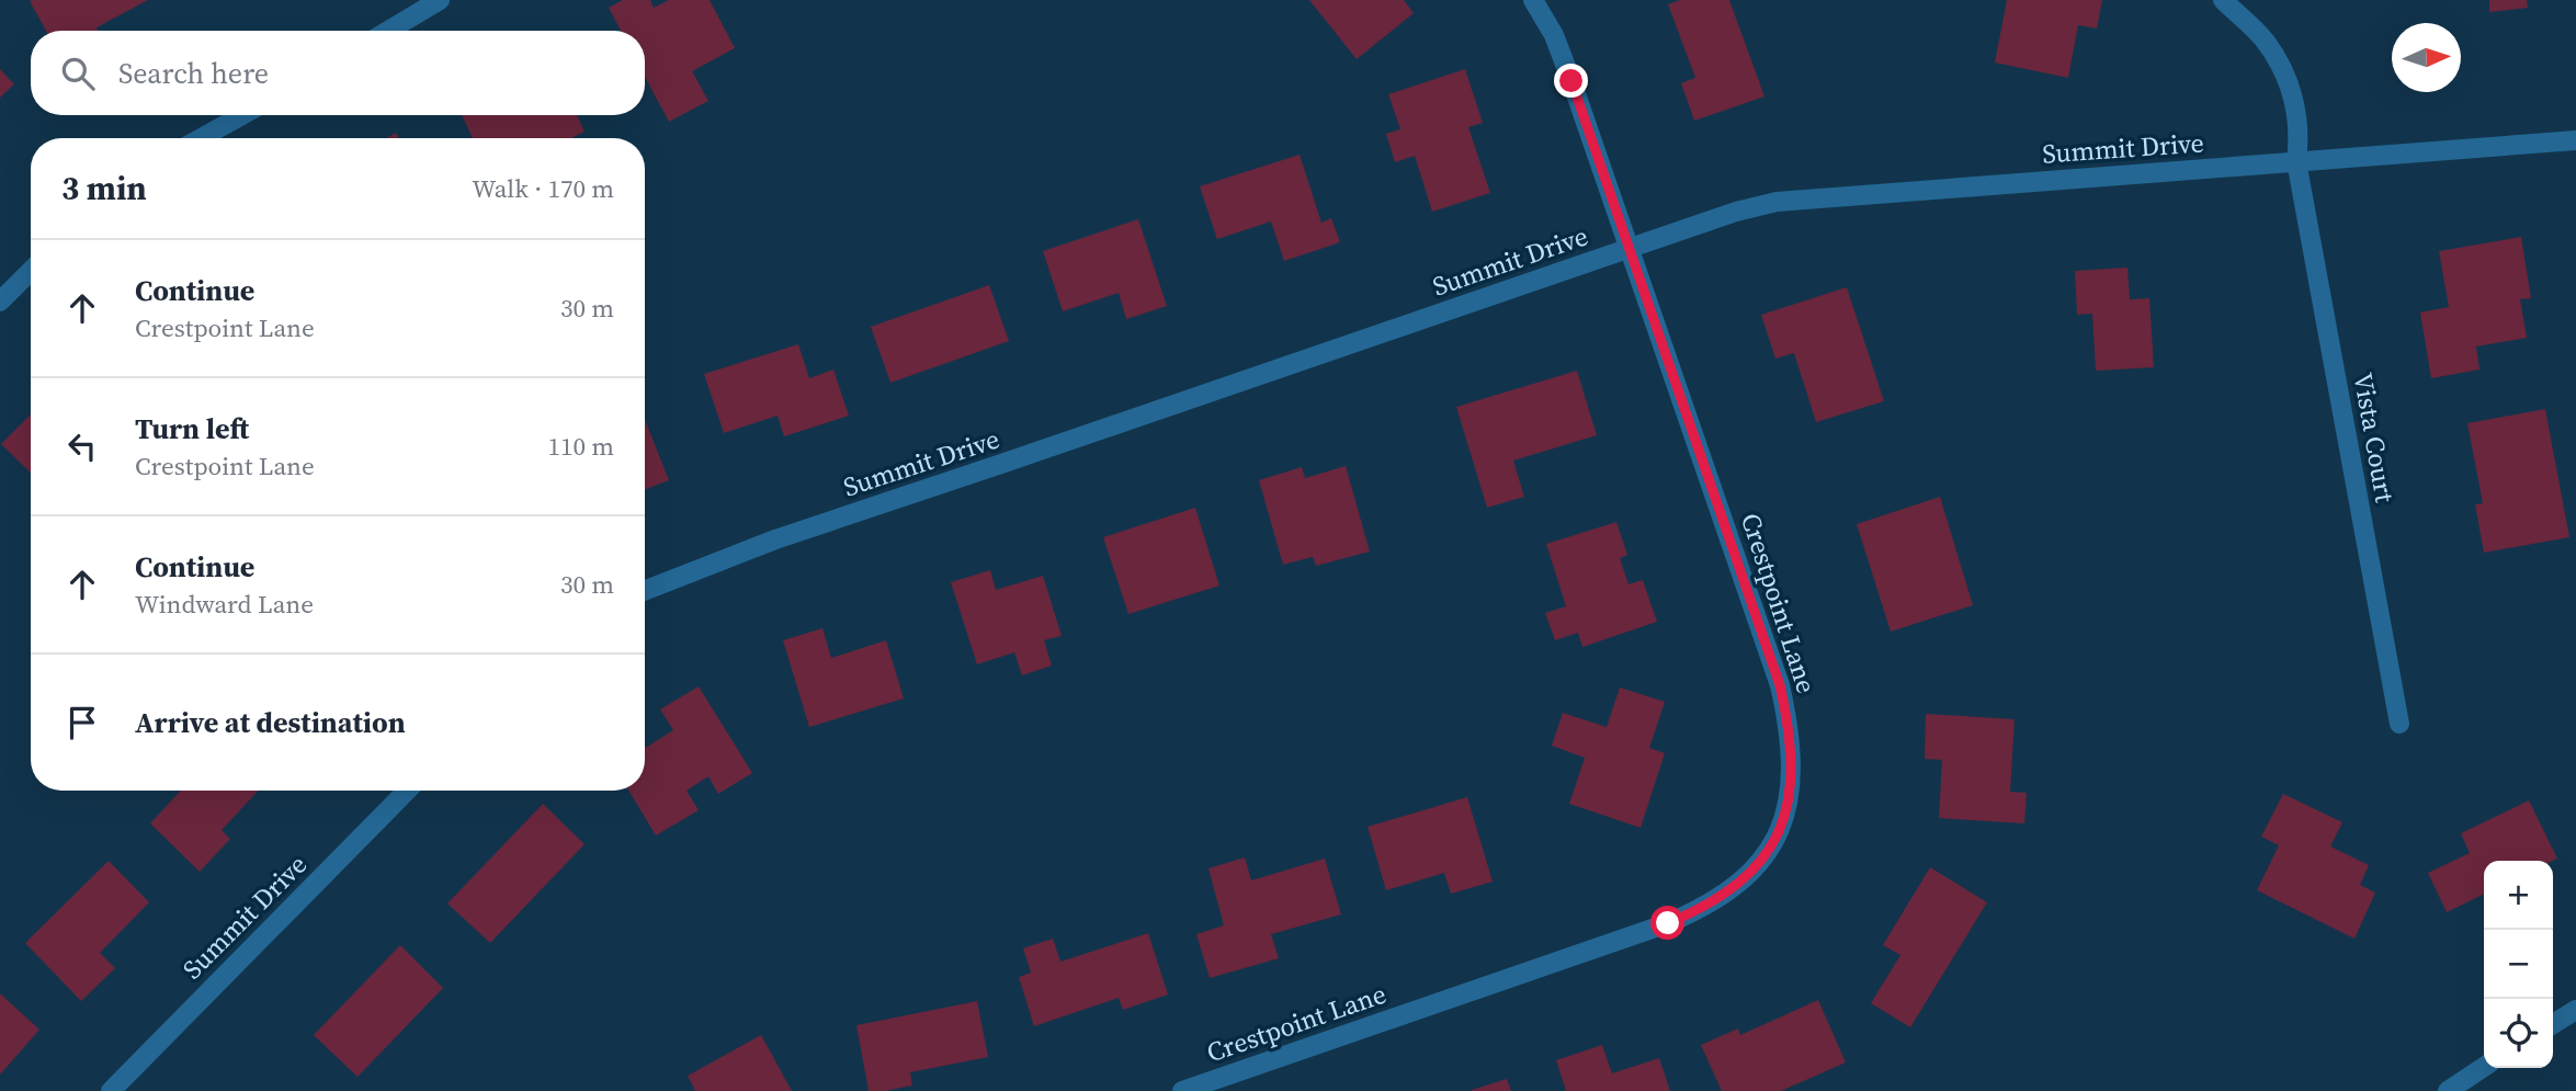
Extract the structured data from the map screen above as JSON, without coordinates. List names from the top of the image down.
{
  "streets": {
    "street": ["Summit Drive", "Vista Court", "Crestpoint Lane"]
  },
  "crossings": [
    ["Summit Drive", "Vista Court"],
    ["Summit Drive", "Crestpoint Lane"]
  ],
  "north": "right",
  "page": {
    "search": "Search here",
    "heading": ["3 min", "Walk · 170 m"],
    "list": [
      ["Continue", "Crestpoint Lane", "30 m"],
      ["Turn left", "Crestpoint Lane", "110 m"],
      ["Continue", "Windward Lane", "30 m"],
      "Arrive at destination"
    ],
    "map_buttons": ["+", "−"]
  }
}
